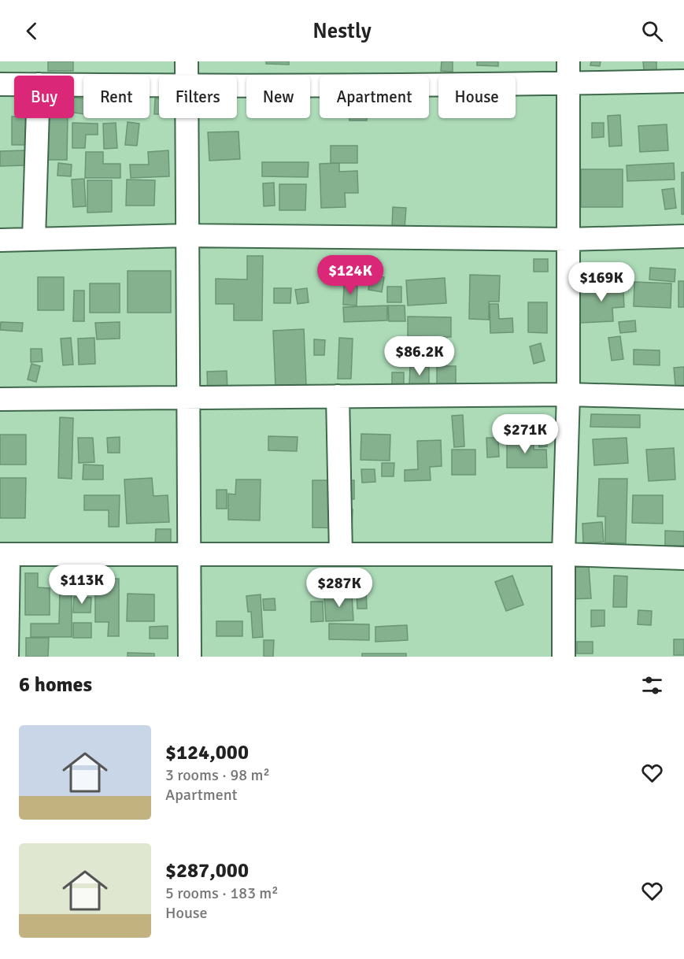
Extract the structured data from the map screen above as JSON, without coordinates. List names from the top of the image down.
{
  "page": {
    "header": "Nestly",
    "chip": [
      "Buy",
      "Rent",
      "Filters",
      "New",
      "Apartment",
      "House"
    ],
    "price": [
      "$124K",
      "$169K",
      "$86.2K",
      "$271K",
      "$113K",
      "$287K"
    ],
    "heading": "6 homes",
    "list": [
      {
        "name": "$124,000",
        "note": "3 rooms · 98 m² · Apartment"
      },
      {
        "name": "$287,000",
        "note": "5 rooms · 183 m² · House"
      }
    ]
  }
}
